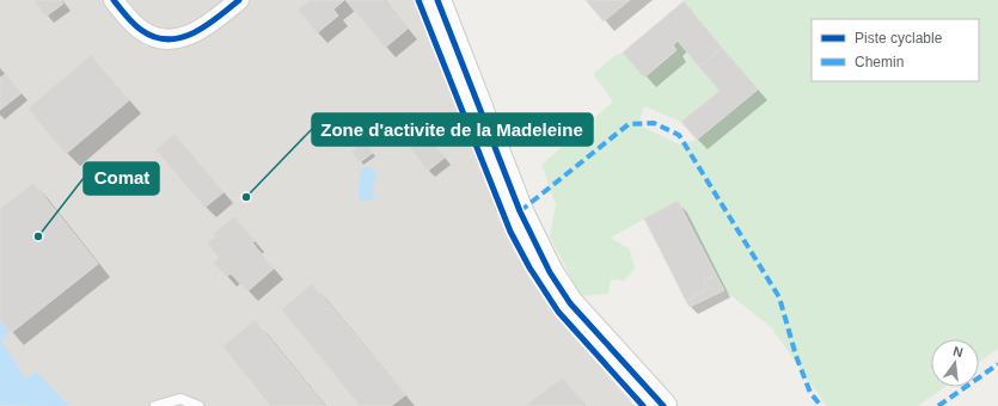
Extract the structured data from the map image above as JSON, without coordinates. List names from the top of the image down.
{
  "places": ["Zone d'activite de la Madeleine", "Comat"],
  "legend": ["Piste cyclable", "Chemin"],
  "north": "top"
}
